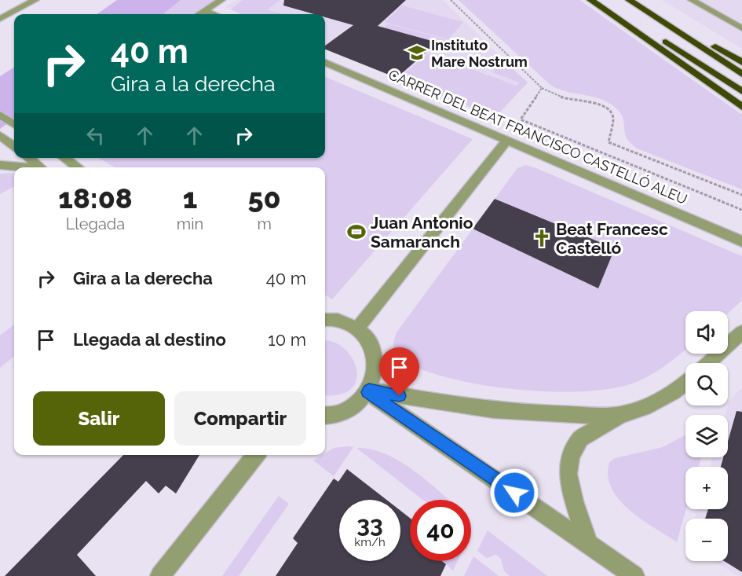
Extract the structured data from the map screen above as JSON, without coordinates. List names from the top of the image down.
{
  "streets": {
    "street": ["CARRER DEL BEAT FRANCISCO CASTELLÓ ALEU"]
  },
  "places": {
    "school or university": ["Instituto Mare Nostrum"],
    "sports": ["Juan Antonio Samaranch"],
    "church": ["Beat Francesc Castelló"]
  },
  "page": {
    "turn": ["40 m", "Gira a la derecha"],
    "eta": [
      "18:08",
      "Llegada",
      "1",
      "min",
      "50",
      "m"
    ],
    "list": [
      {
        "name": "Gira a la derecha",
        "value": "40 m"
      },
      {
        "name": "Llegada al destino",
        "value": "10 m"
      }
    ],
    "map_buttons": ["+", "−"],
    "buttons": ["Salir", "Compartir"],
    "speed": "33 km/h",
    "limit": "40"
  }
}
